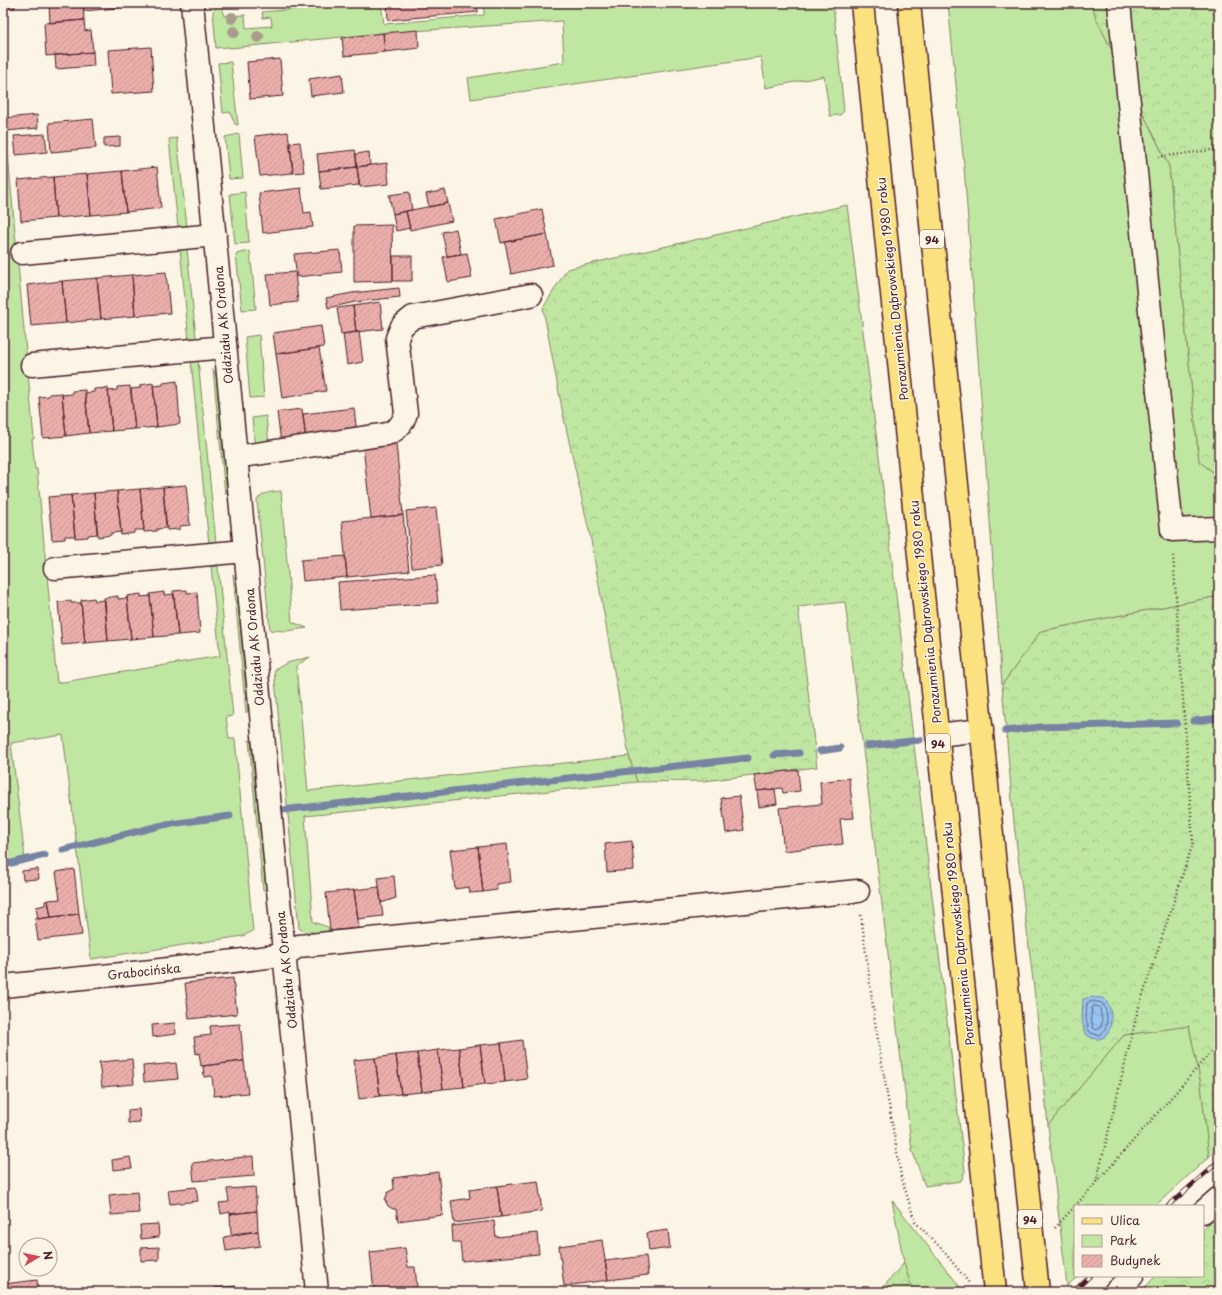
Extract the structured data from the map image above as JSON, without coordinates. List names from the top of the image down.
{
  "streets": {
    "main road": ["94", "Porozumienia Dąbrowskiego 1980 roku"],
    "street": ["Oddziału AK Ordona", "Grabocińska"]
  },
  "crossings": [
    ["Oddziału AK Ordona", "Grabocińska"]
  ],
  "legend": ["Ulica", "Park", "Budynek"],
  "north": "right"
}
